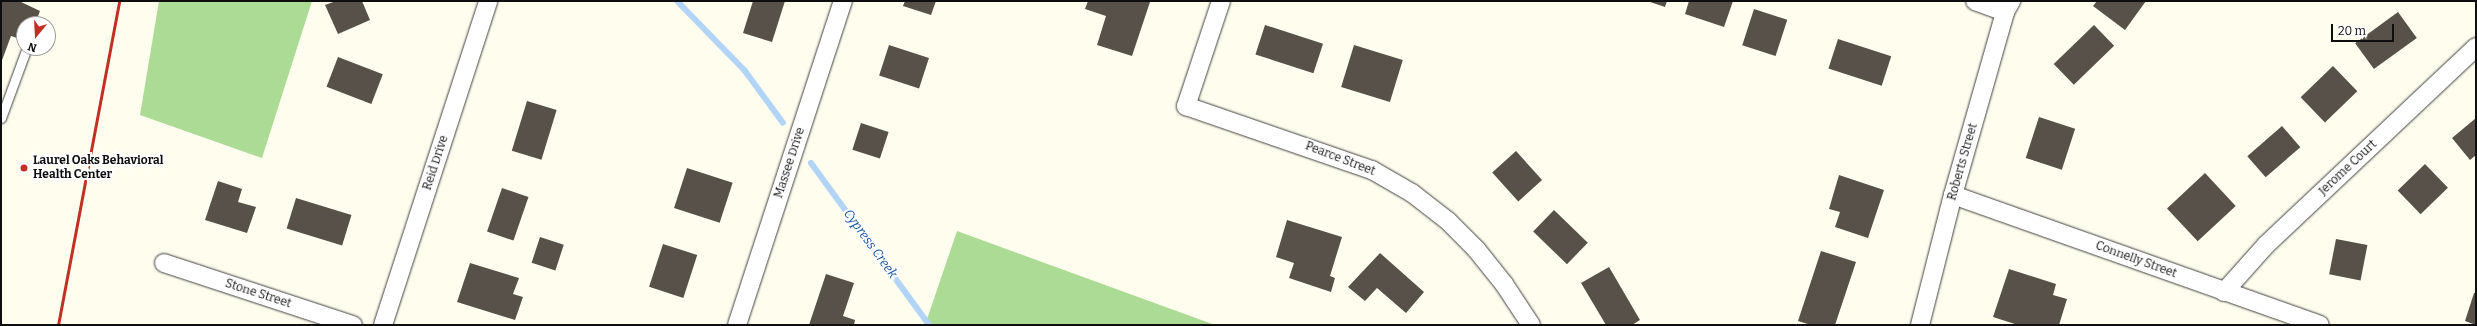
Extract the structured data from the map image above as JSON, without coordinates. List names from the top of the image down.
{
  "streets": {
    "street": [
      "Pearce Street",
      "Roberts Street",
      "Reid Drive",
      "Massee Drive",
      "Jerome Court",
      "Connelly Street",
      "Stone Street"
    ]
  },
  "crossings": [
    ["Roberts Street", "Connelly Street"],
    ["Jerome Court", "Connelly Street"]
  ],
  "water": ["Cypress Creek"],
  "places": ["Laurel Oaks Behavioral Health Center"],
  "scale_bar": "20 m",
  "north": "bottom"
}
